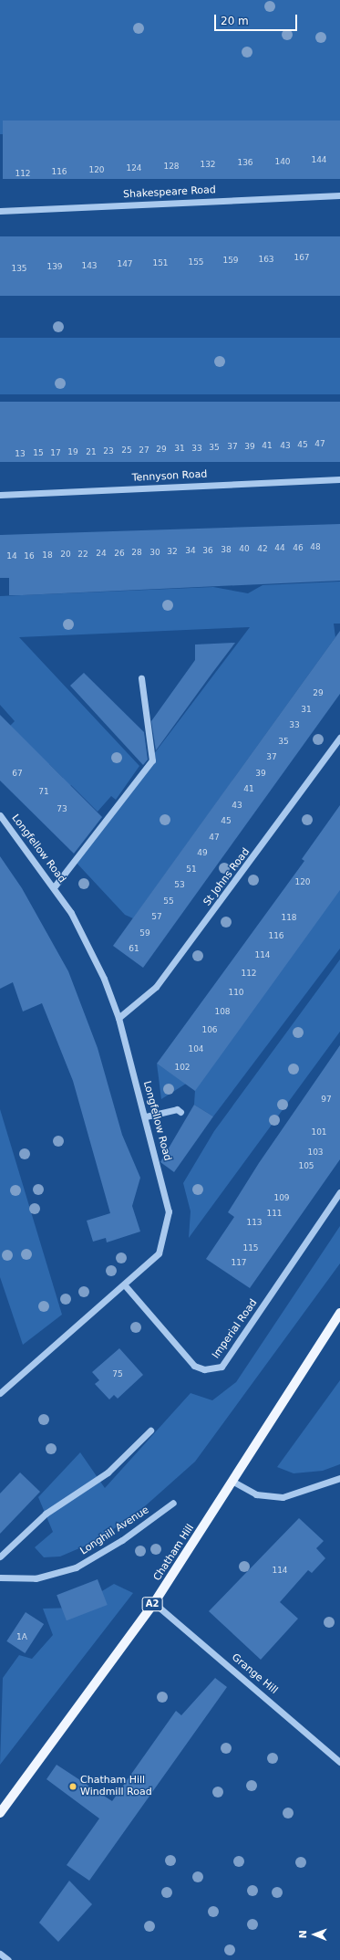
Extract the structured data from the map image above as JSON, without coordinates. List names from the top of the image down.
{
  "streets": {
    "main road": ["Chatham Hill", "A2"],
    "street": [
      "Shakespeare Road",
      "Tennyson Road",
      "Longfellow Road",
      "St Johns Road",
      "Imperial Road",
      "Longhill Avenue",
      "Grange Hill"
    ]
  },
  "crossings": [
    ["Longfellow Road", "St Johns Road"],
    ["Longfellow Road", "Imperial Road"],
    ["Chatham Hill", "Grange Hill"]
  ],
  "places": ["Chatham Hill Windmill Road"],
  "house_numbers": [
    "144",
    "140",
    "136",
    "132",
    "128",
    "124",
    "120",
    "116",
    "112",
    "167",
    "163",
    "159",
    "155",
    "151",
    "147",
    "143",
    "139",
    "135",
    "47",
    "45",
    "41",
    "43",
    "37",
    "39",
    "35",
    "31",
    "33",
    "29",
    "25",
    "27",
    "23",
    "19",
    "21",
    "15",
    "17",
    "13",
    "48",
    "44",
    "46",
    "40",
    "42",
    "38",
    "34",
    "36",
    "32",
    "28",
    "30",
    "24",
    "26",
    "20",
    "22",
    "18",
    "14",
    "16",
    "29",
    "31",
    "33",
    "35",
    "37",
    "67",
    "39",
    "41",
    "71",
    "43",
    "73",
    "45",
    "47",
    "49",
    "51",
    "120",
    "53",
    "55",
    "57",
    "118",
    "59",
    "116",
    "61",
    "114",
    "112",
    "110",
    "108",
    "106",
    "104",
    "102",
    "97",
    "101",
    "103",
    "105",
    "109",
    "111",
    "113",
    "115",
    "117",
    "75",
    "114",
    "1A"
  ],
  "scale_bar": "20 m",
  "north": "left"
}
